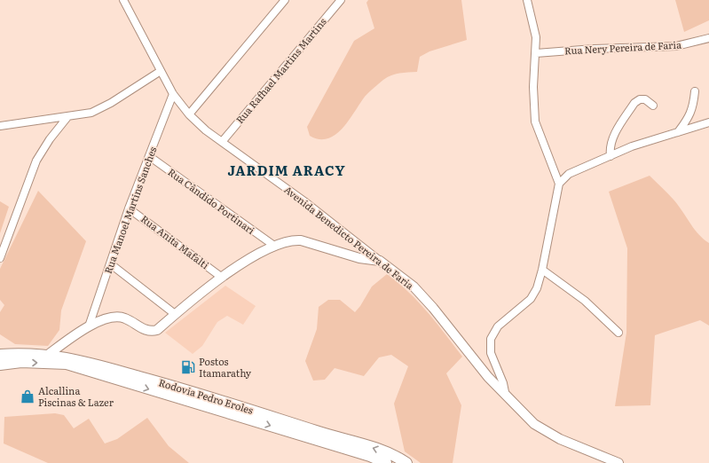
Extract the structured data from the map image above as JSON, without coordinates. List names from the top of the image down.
{
  "streets": {
    "highway": ["Rodovia Pedro Eroles"],
    "main road": ["Avenida Benedicto Pereira de Faria"],
    "street": [
      "Rua Nery Pereira de Faria",
      "Rua Rafhael Martins Martins",
      "Rua Cândido Portinari",
      "Rua Manoel Martins Sanches",
      "Rua Anita Mafalti"
    ]
  },
  "crossings": [
    ["Rua Rafhael Martins Martins", "Avenida Benedicto Pereira de Faria"],
    ["Rua Cândido Portinari", "Rua Manoel Martins Sanches"],
    ["Rua Manoel Martins Sanches", "Avenida Benedicto Pereira de Faria"],
    ["Rua Manoel Martins Sanches", "Rua Anita Mafalti"]
  ],
  "districts": ["JARDIM ARACY"],
  "places": {
    "fuel station": ["Postos Itamarathy"],
    "shop": ["Alcallina Piscinas & Lazer"]
  }
}
